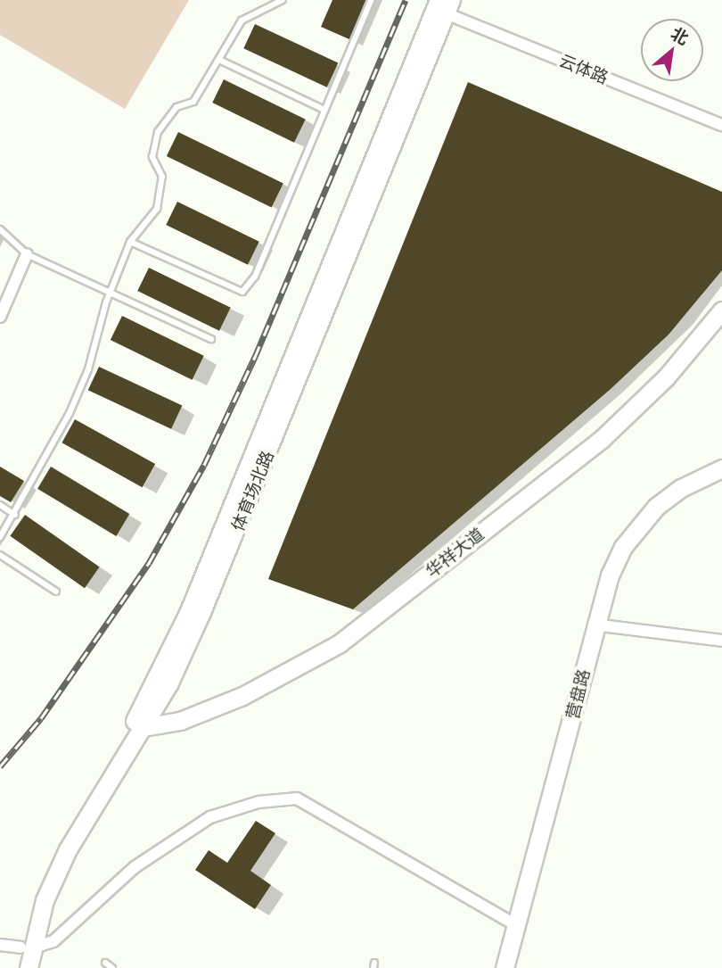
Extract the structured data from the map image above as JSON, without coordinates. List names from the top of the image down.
{
  "streets": {
    "main road": ["体育场北路", "华祥大道", "营盘路"],
    "street": ["云体路"]
  },
  "crossings": [
    ["云体路", "体育场北路"],
    ["体育场北路", "华祥大道"]
  ],
  "north": "top right"
}
